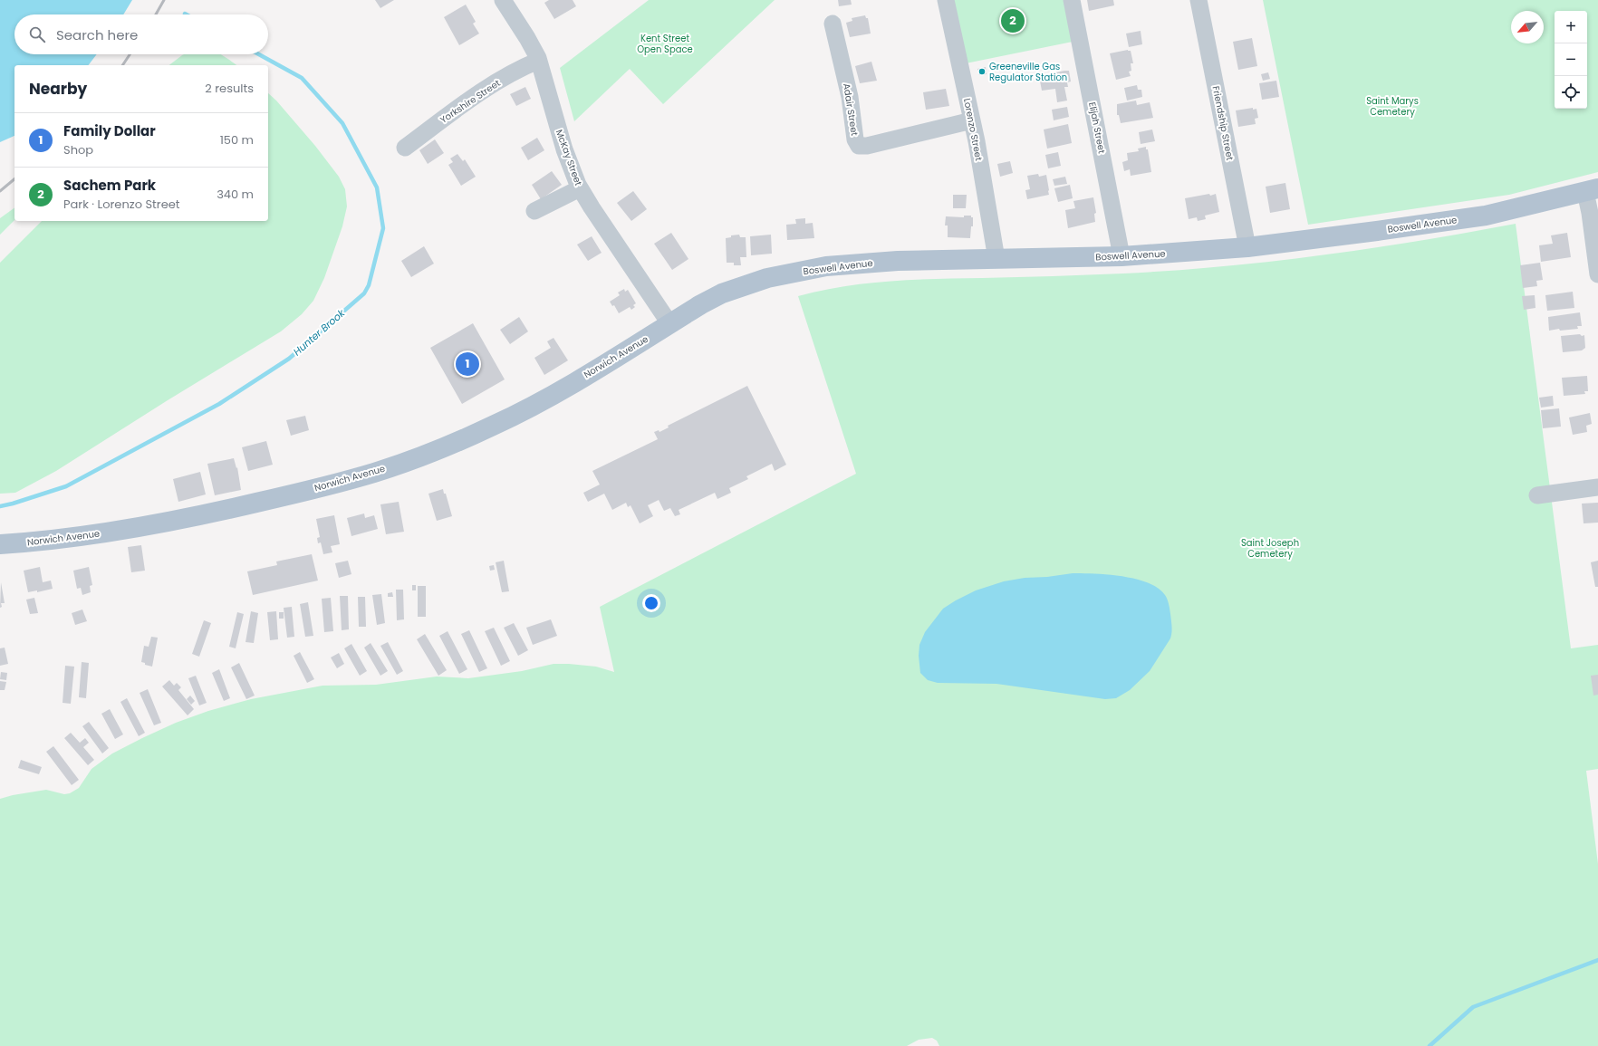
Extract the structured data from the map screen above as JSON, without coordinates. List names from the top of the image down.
{
  "streets": {
    "main road": ["Boswell Avenue", "Norwich Avenue"],
    "street": [
      "Yorkshire Street",
      "Adair Street",
      "Friendship Street",
      "Elijah Street",
      "Lorenzo Street",
      "McKay Street"
    ]
  },
  "crossings": [
    ["Yorkshire Street", "McKay Street"],
    ["Adair Street", "Lorenzo Street"],
    ["Friendship Street", "Boswell Avenue"],
    ["Elijah Street", "Boswell Avenue"],
    ["Lorenzo Street", "Boswell Avenue"],
    ["McKay Street", "Boswell Avenue"],
    ["McKay Street", "Norwich Avenue"],
    ["Boswell Avenue", "Norwich Avenue"]
  ],
  "water": ["Hunter Brook"],
  "parks": ["Kent Street Open Space", "Saint Marys Cemetery", "Saint Joseph Cemetery"],
  "places": ["Greeneville Gas Regulator Station"],
  "north": "bottom left",
  "page": {
    "pins": ["2", "1"],
    "map_buttons": ["+", "−"],
    "search": "Search here",
    "heading": ["Nearby", "2 results"],
    "list": [
      {
        "mark": "1",
        "name": "Family Dollar",
        "note": "Shop",
        "value": "150 m"
      },
      {
        "mark": "2",
        "name": "Sachem Park",
        "note": "Park · Lorenzo Street",
        "value": "340 m"
      }
    ]
  }
}
